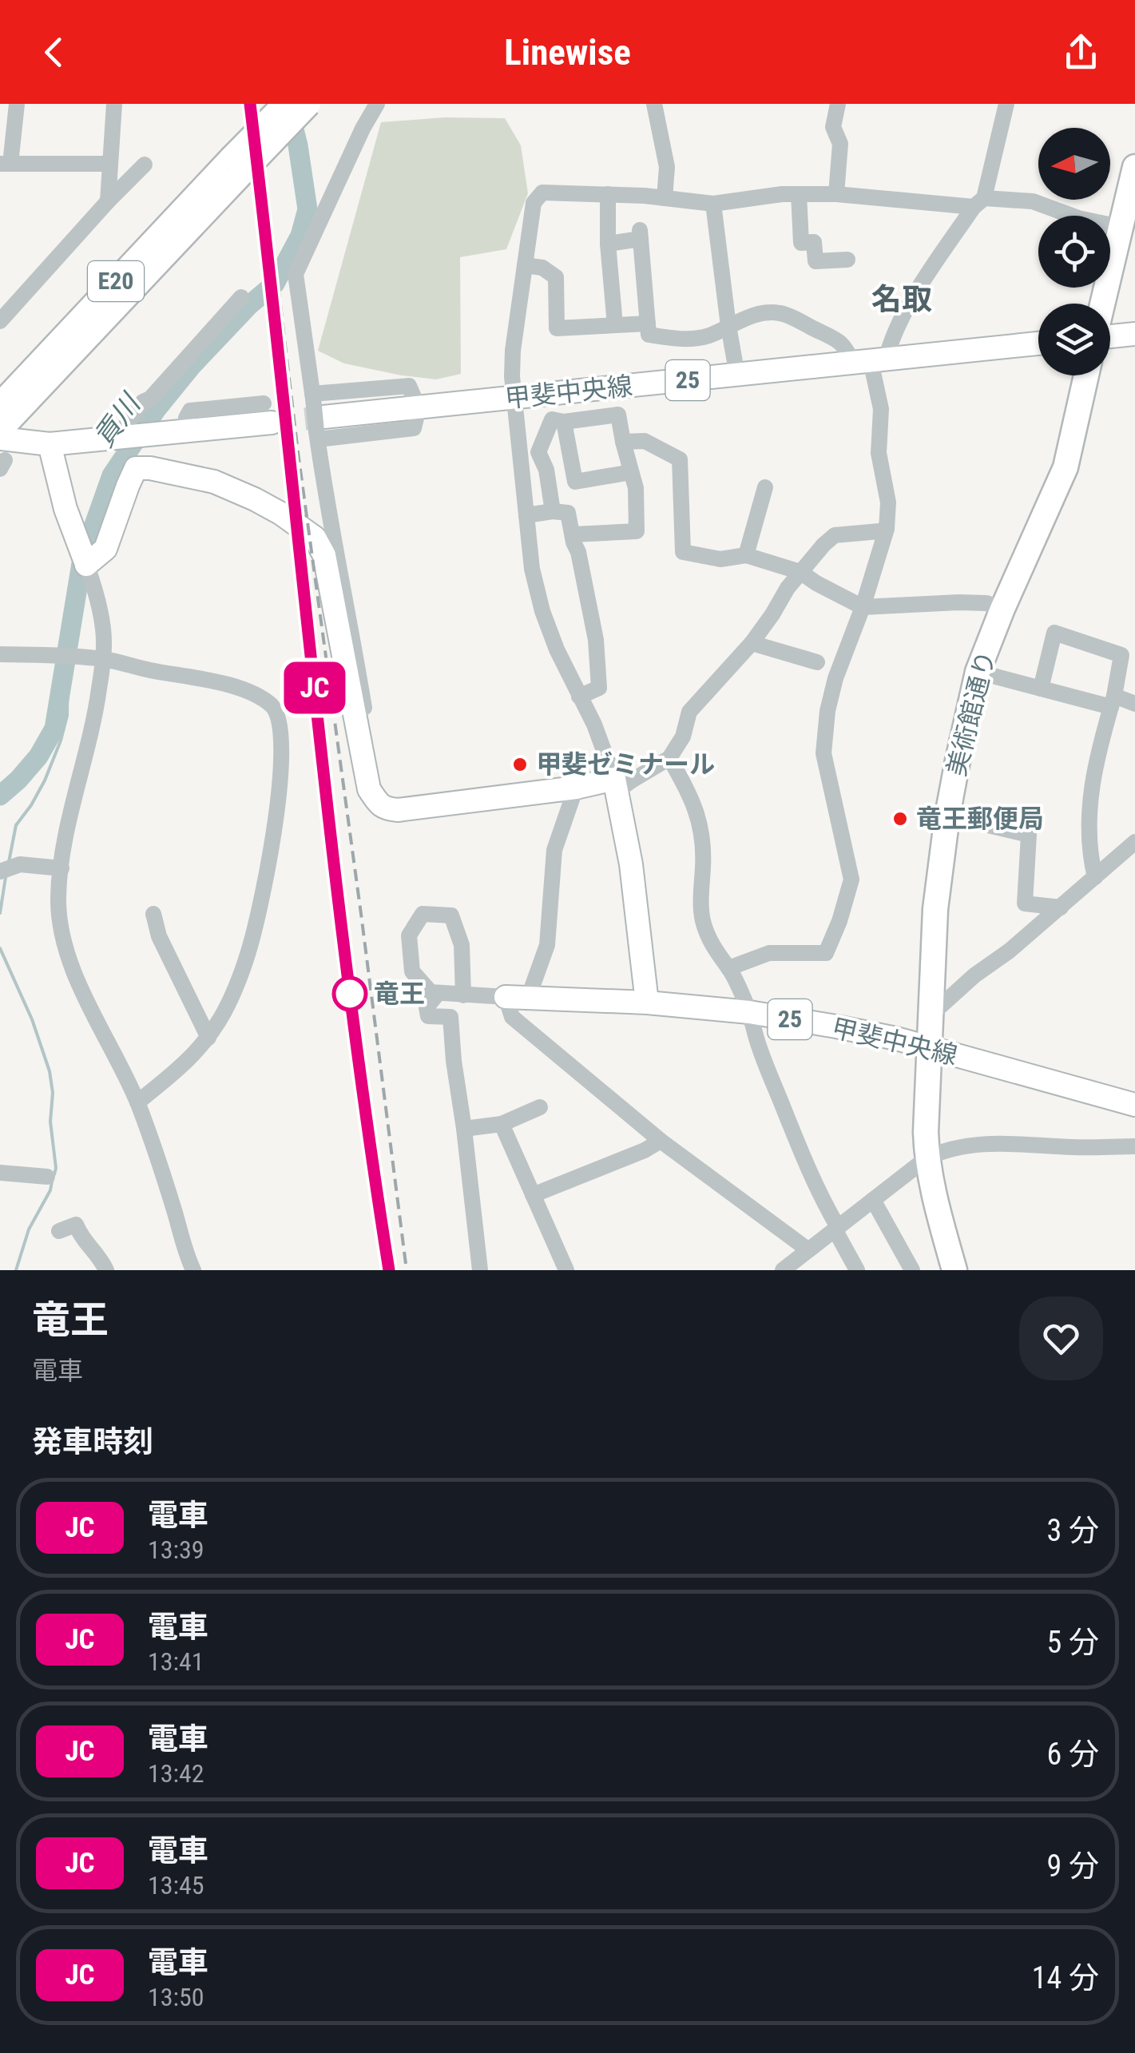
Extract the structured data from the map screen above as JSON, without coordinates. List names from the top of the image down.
{
  "streets": {
    "highway": ["E20", "美術館通り"],
    "main road": ["25", "甲斐中央線"]
  },
  "crossings": [
    ["甲斐中央線", "美術館通り"]
  ],
  "districts": ["名取"],
  "water": ["貢川"],
  "places": ["甲斐ゼミナール", "竜王郵便局", "竜王"],
  "north": "left",
  "page": {
    "header": "Linewise",
    "on_map": "JC",
    "heading": [
      ["竜王", "電車"],
      "発車時刻"
    ],
    "list": [
      {
        "mark": "JC",
        "name": "電車",
        "note": "13:39",
        "value": "3 分"
      },
      {
        "mark": "JC",
        "name": "電車",
        "note": "13:41",
        "value": "5 分"
      },
      {
        "mark": "JC",
        "name": "電車",
        "note": "13:42",
        "value": "6 分"
      },
      {
        "mark": "JC",
        "name": "電車",
        "note": "13:45",
        "value": "9 分"
      },
      {
        "mark": "JC",
        "name": "電車",
        "note": "13:50",
        "value": "14 分"
      }
    ]
  }
}
